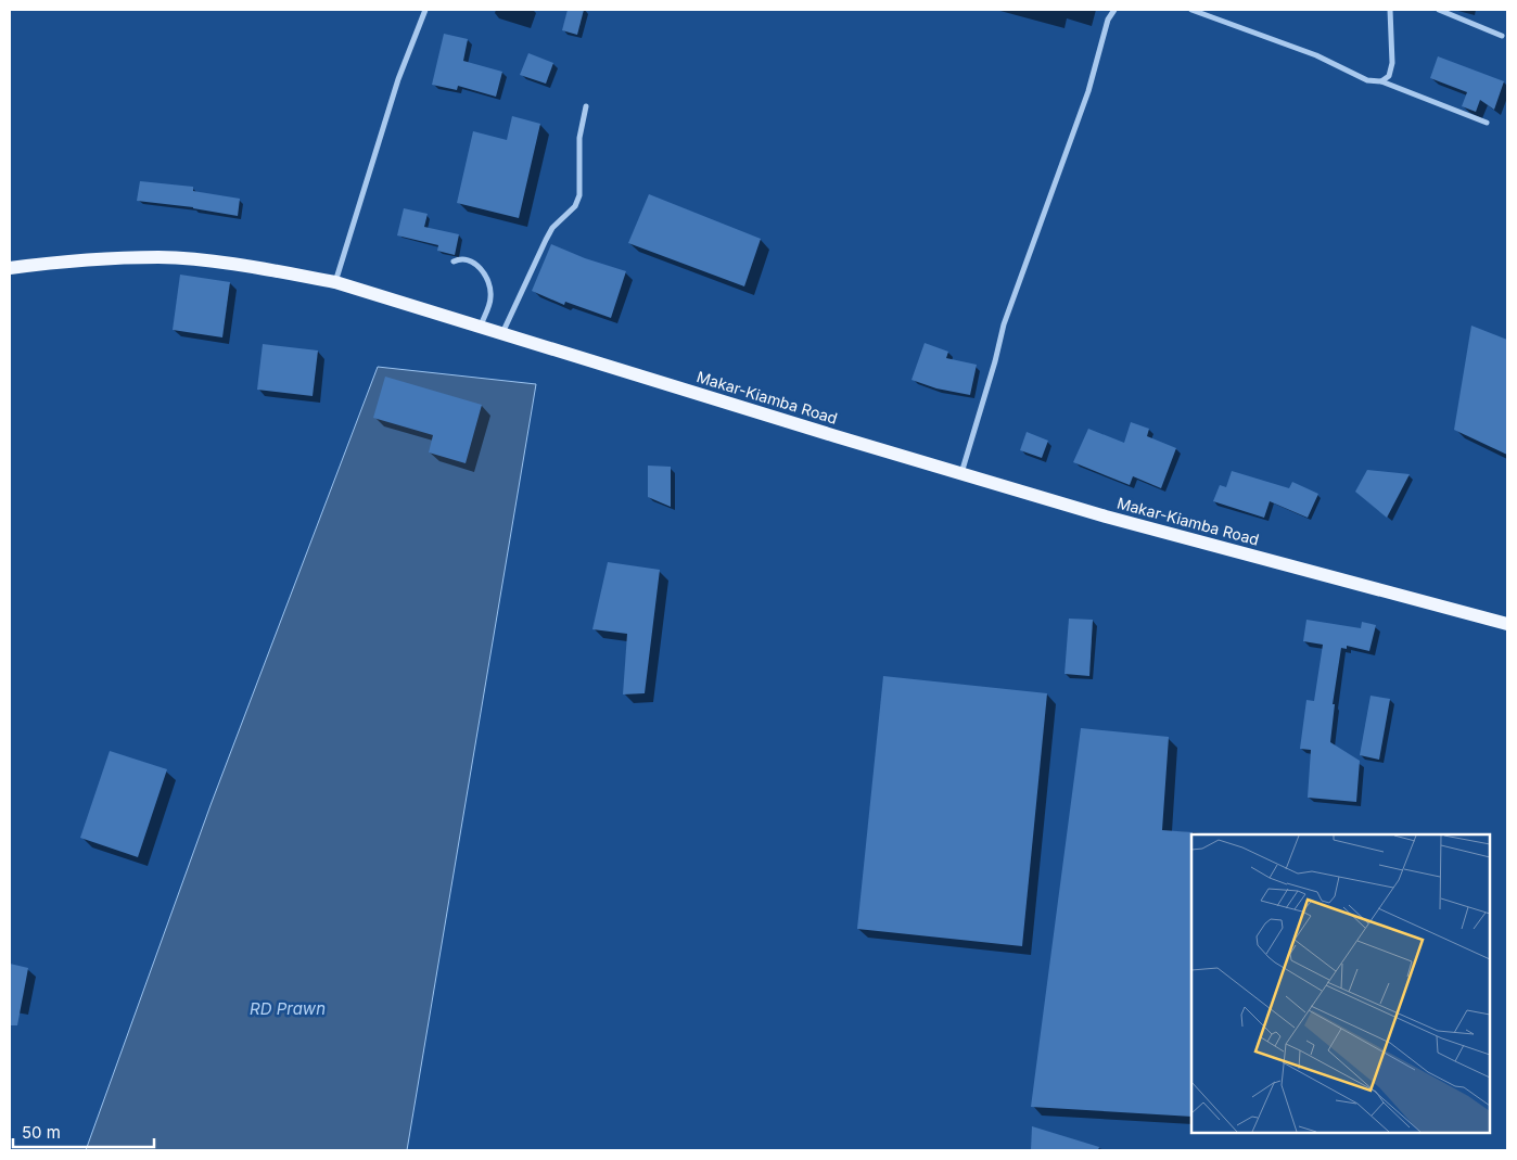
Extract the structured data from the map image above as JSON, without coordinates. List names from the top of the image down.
{
  "streets": {
    "main road": ["Makar-Kiamba Road"]
  },
  "water": ["RD Prawn"],
  "scale_bar": "50 m"
}
